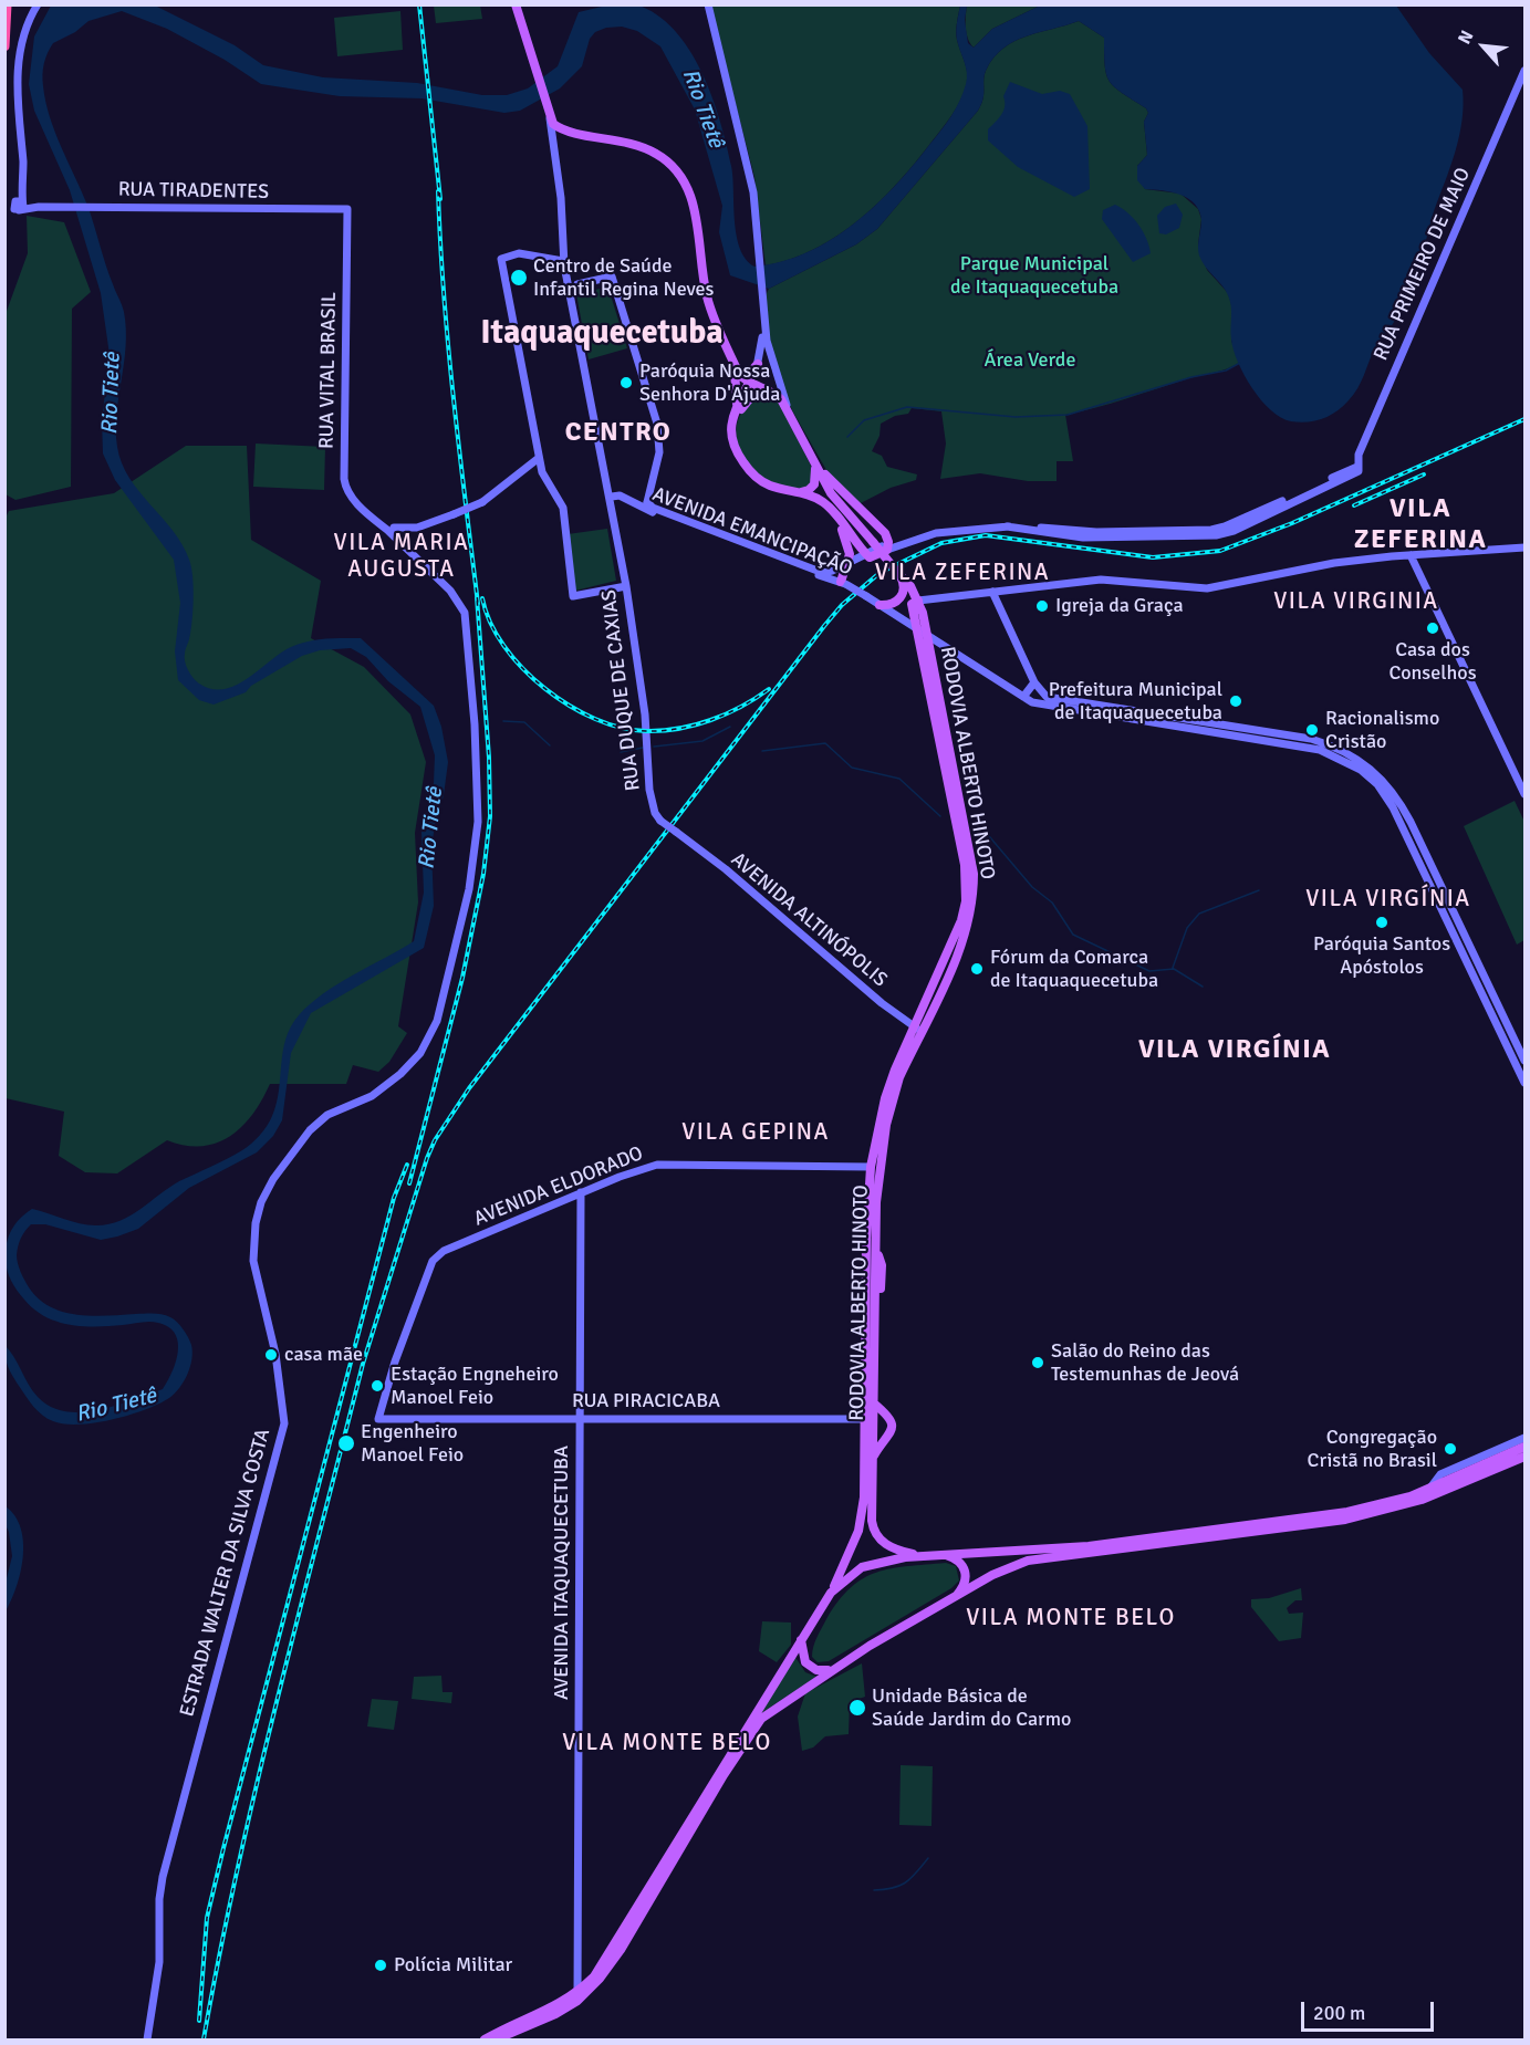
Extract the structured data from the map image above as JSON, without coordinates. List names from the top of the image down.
{
  "streets": {
    "main road": [
      "RUA TIRADENTES",
      "RUA PRIMEIRO DE MAIO",
      "RUA VITAL BRASIL",
      "AVENIDA EMANCIPAÇÃO",
      "RUA DUQUE DE CAXIAS",
      "RODOVIA ALBERTO HINOTO",
      "AVENIDA ALTINÓPOLIS",
      "AVENIDA ELDORADO",
      "RUA PIRACICABA",
      "ESTRADA WALTER DA SILVA COSTA",
      "AVENIDA ITAQUAQUECETUBA"
    ]
  },
  "crossings": [
    ["RUA TIRADENTES", "RUA VITAL BRASIL"],
    ["RUA VITAL BRASIL", "ESTRADA WALTER DA SILVA COSTA"],
    ["AVENIDA EMANCIPAÇÃO", "RUA DUQUE DE CAXIAS"],
    ["AVENIDA EMANCIPAÇÃO", "RODOVIA ALBERTO HINOTO"],
    ["RUA DUQUE DE CAXIAS", "AVENIDA ALTINÓPOLIS"],
    ["RODOVIA ALBERTO HINOTO", "AVENIDA ALTINÓPOLIS"],
    ["RODOVIA ALBERTO HINOTO", "AVENIDA ELDORADO"],
    ["RODOVIA ALBERTO HINOTO", "RUA PIRACICABA"],
    ["AVENIDA ELDORADO", "RUA PIRACICABA"],
    ["AVENIDA ELDORADO", "AVENIDA ITAQUAQUECETUBA"],
    ["RUA PIRACICABA", "AVENIDA ITAQUAQUECETUBA"]
  ],
  "districts": [
    "Itaquaquecetuba",
    "CENTRO",
    "VILA ZEFERINA",
    "VILA MARIA AUGUSTA",
    "VILA ZEFERINA",
    "VILA VIRGINIA",
    "VILA VIRGÍNIA",
    "VILA VIRGÍNIA",
    "VILA GEPINA",
    "VILA MONTE BELO",
    "VILA MONTE BELO"
  ],
  "water": ["Rio Tietê"],
  "parks": ["Parque Municipal de Itaquaquecetuba", "Área Verde"],
  "places": [
    "Centro de Saúde Infantil Regina Neves",
    "Paróquia Nossa Senhora D'Ajuda",
    "Igreja da Graça",
    "Casa dos Conselhos",
    "Prefeitura Municipal de Itaquaquecetuba",
    "Racionalismo Cristão",
    "Paróquia Santos Apóstolos",
    "Fórum da Comarca de Itaquaquecetuba",
    "casa mãe",
    "Salão do Reino das Testemunhas de Jeová",
    "Estação Engneheiro Manoel Feio",
    "Engenheiro Manoel Feio",
    "Congregação Cristã no Brasil",
    "Unidade Básica de Saúde Jardim do Carmo",
    "Polícia Militar"
  ],
  "scale_bar": "200 m",
  "north": "top left"
}
